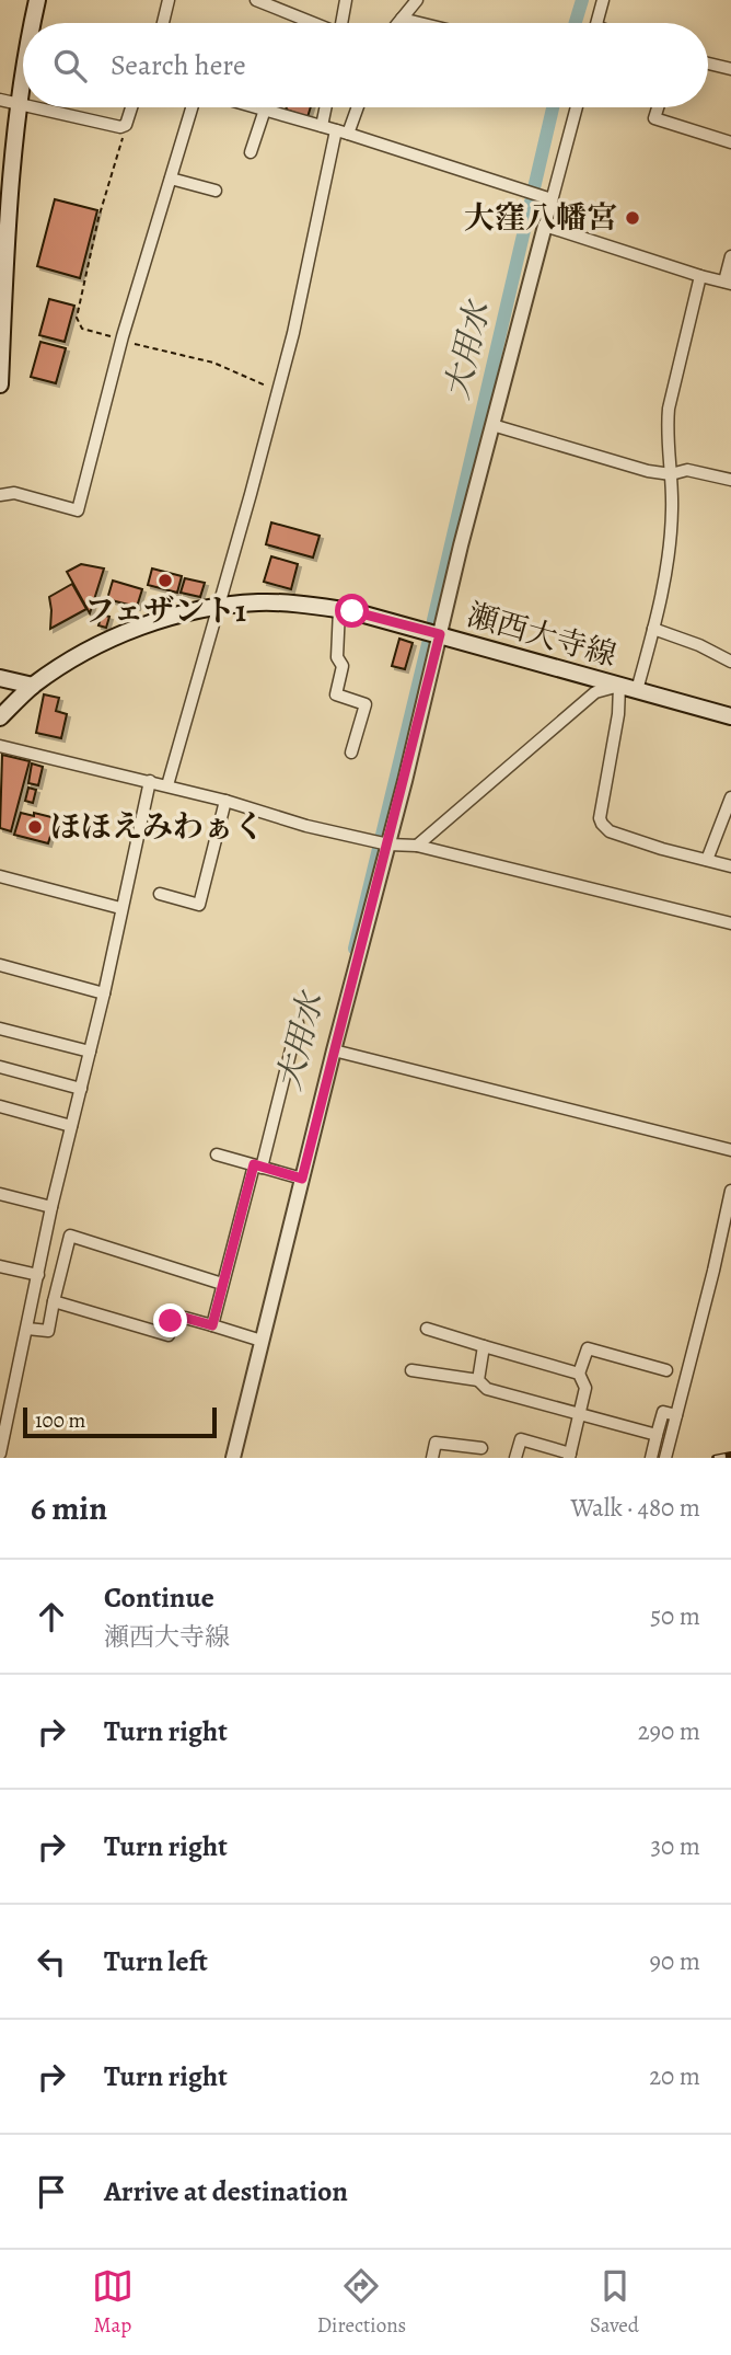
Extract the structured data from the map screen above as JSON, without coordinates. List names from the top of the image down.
{
  "streets": {
    "main road": ["瀬西大寺線"]
  },
  "water": ["大用水"],
  "places": ["大窪八幡宮", "フェザント1", "ほほえみわぁく"],
  "scale_bar": "100 m",
  "page": {
    "search": "Search here",
    "scale": "100 m",
    "heading": ["6 min", "Walk · 480 m"],
    "list": [
      ["Continue", "瀬西大寺線", "50 m"],
      ["Turn right", "290 m"],
      ["Turn right", "30 m"],
      ["Turn left", "90 m"],
      ["Turn right", "20 m"],
      "Arrive at destination"
    ],
    "nav": ["Map", "Directions", "Saved"]
  }
}
